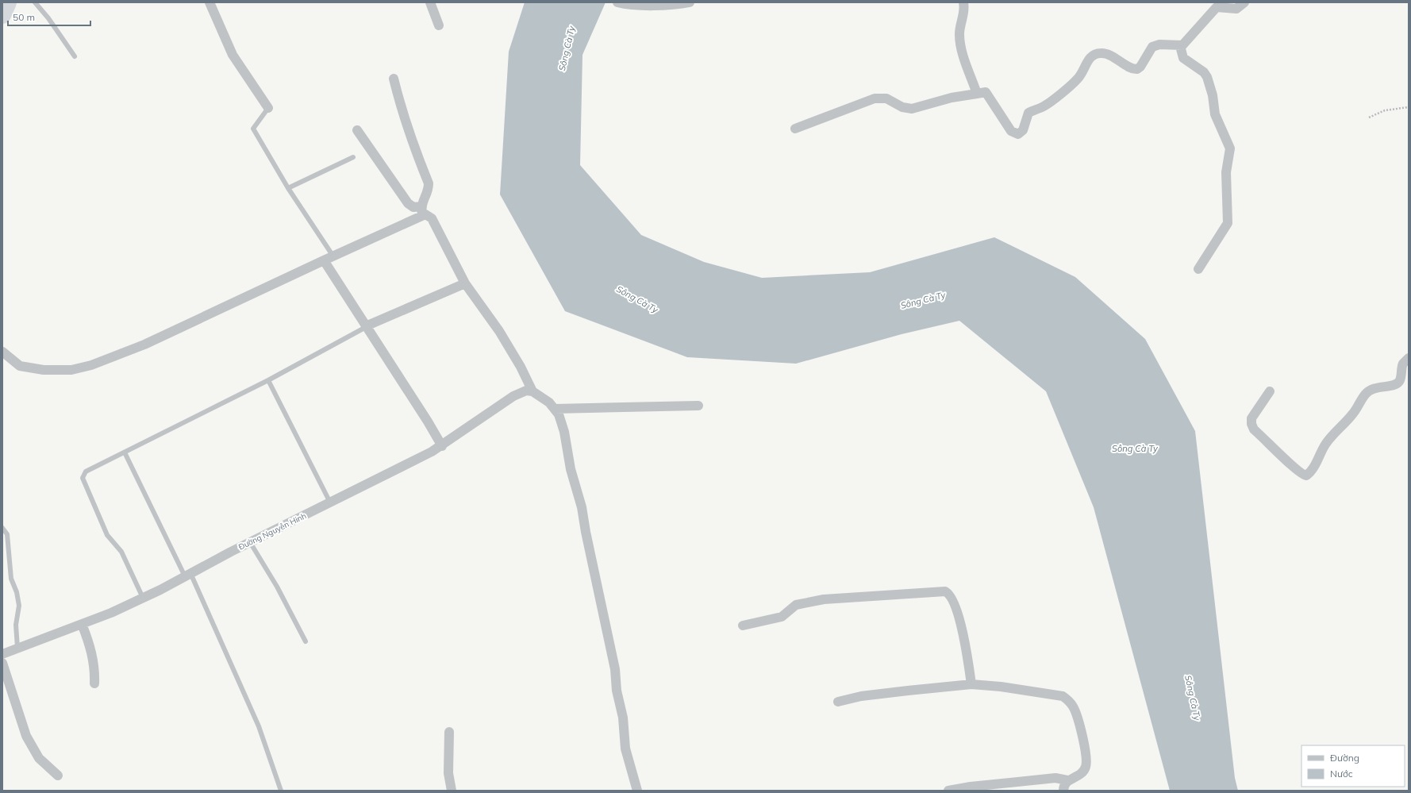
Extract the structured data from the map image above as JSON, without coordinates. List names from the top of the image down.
{
  "streets": {
    "street": ["Đường Nguyễn Hinh"]
  },
  "water": ["Sông Cà Ty"],
  "legend": ["Đường", "Nước"],
  "scale_bar": "50 m"
}
